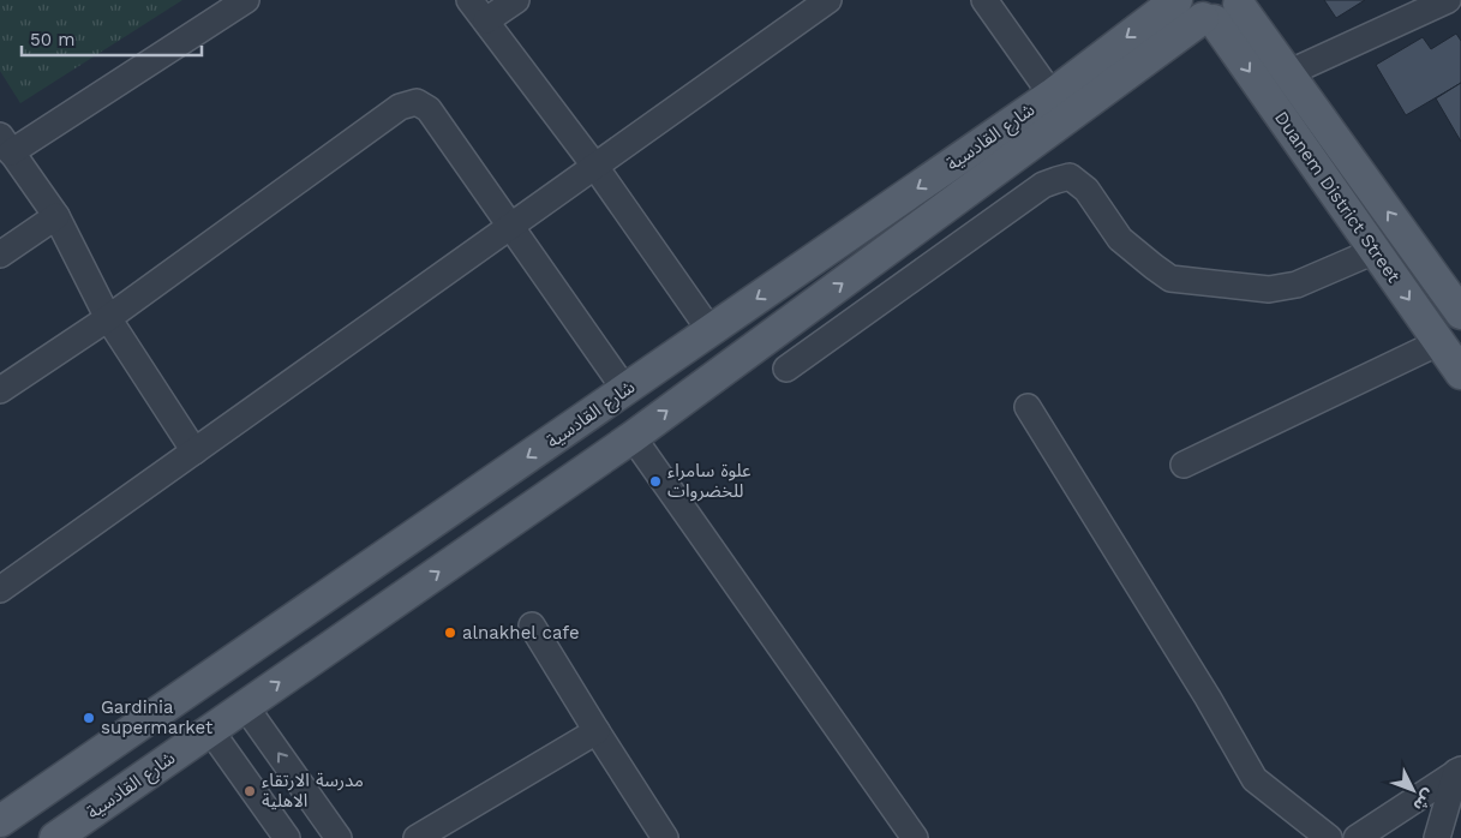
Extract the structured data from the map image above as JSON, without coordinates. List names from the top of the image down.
{
  "streets": {
    "main road": ["شارع القادسية", "Duanem District Street"]
  },
  "crossings": [
    ["شارع القادسية", "Duanem District Street"]
  ],
  "places": [
    "علوة سامراء للخضروات",
    "alnakhel cafe",
    "Gardinia supermarket",
    "مدرسة الارتقاء الاهلية"
  ],
  "scale_bar": "50 m",
  "north": "bottom right"
}
